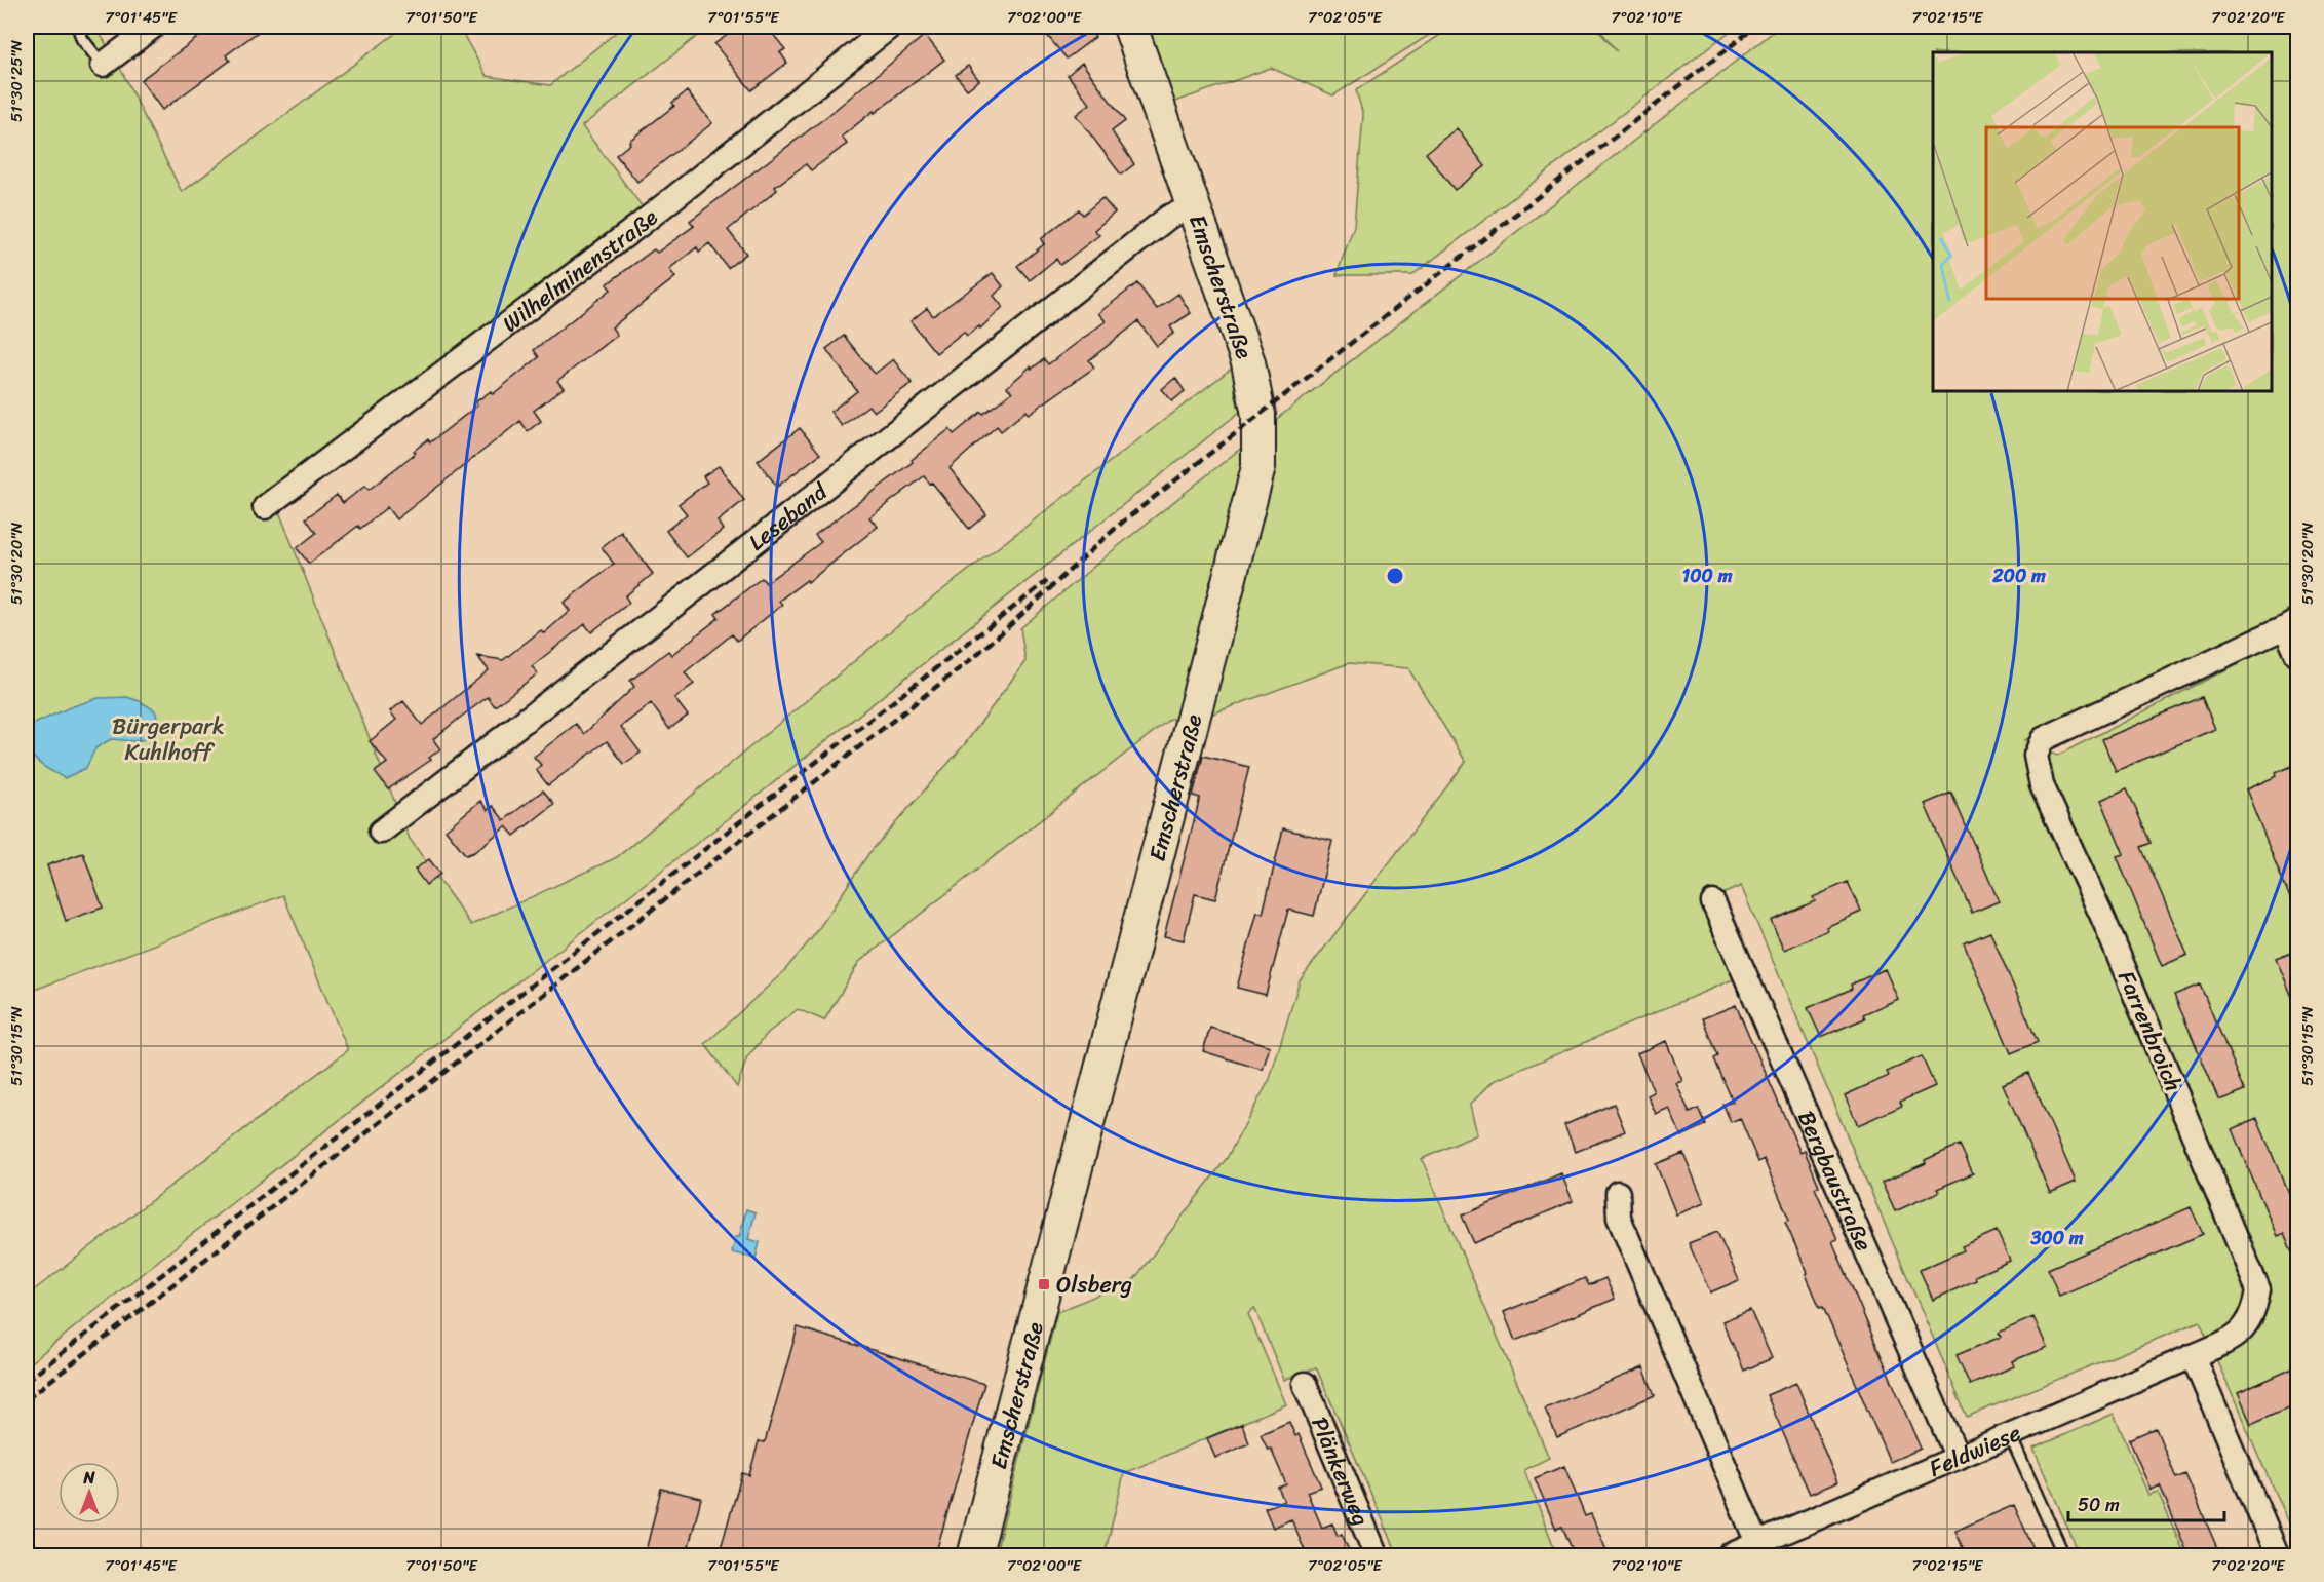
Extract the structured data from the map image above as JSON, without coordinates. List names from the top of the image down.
{
  "streets": {
    "street": [
      "Wilhelminenstraße",
      "Emscherstraße",
      "Leseband",
      "Farrenbroich",
      "Bergbaustraße",
      "Feldwiese",
      "Plänkerweg"
    ]
  },
  "crossings": [
    ["Emscherstraße", "Leseband"],
    ["Farrenbroich", "Feldwiese"],
    ["Bergbaustraße", "Feldwiese"]
  ],
  "parks": ["Bürgerpark Kuhlhoff"],
  "places": {
    "transit": ["Olsberg"]
  },
  "scale_bar": "50 m",
  "north": "top",
  "coordinates": [
    "7°01'45\"E",
    "7°01'50\"E",
    "7°01'55\"E",
    "7°02'00\"E",
    "7°02'05\"E",
    "7°02'10\"E",
    "7°02'15\"E",
    "7°02'20\"E",
    "51°30'25\"N",
    "51°30'20\"N",
    "51°30'15\"N"
  ],
  "rings": ["100 m", "200 m", "300 m"]
}
